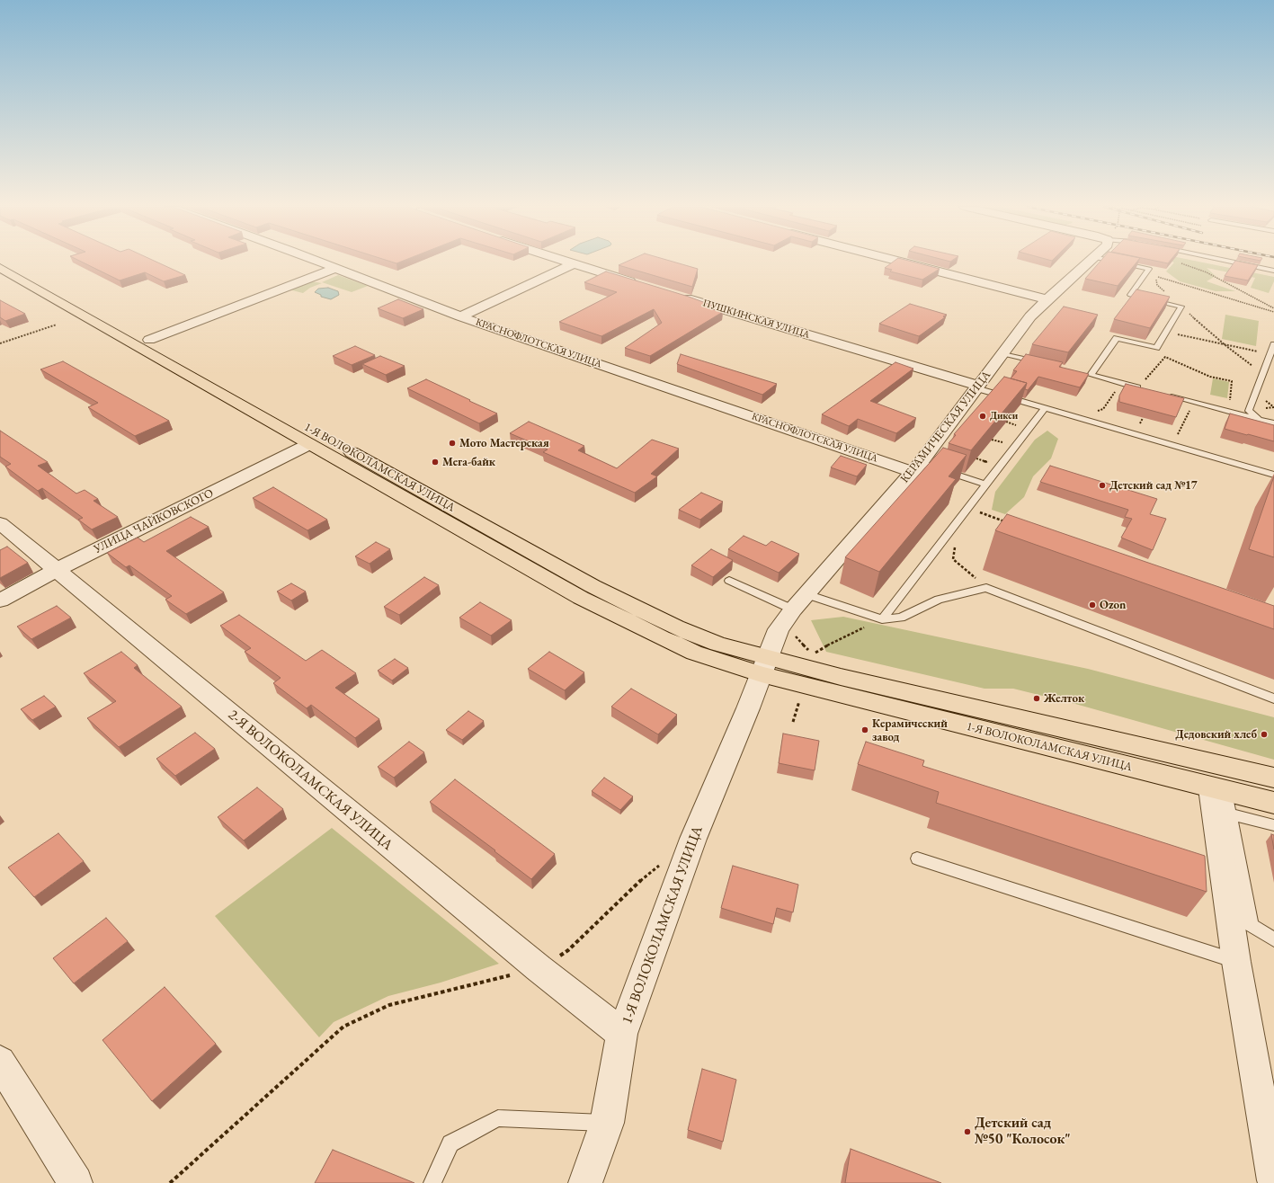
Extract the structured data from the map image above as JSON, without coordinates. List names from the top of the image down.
{
  "streets": {
    "main road": ["1-Я ВОЛОКОЛАМСКАЯ УЛИЦА"],
    "street": [
      "ПУШКИНСКАЯ УЛИЦА",
      "КРАСНОФЛОТСКАЯ УЛИЦА",
      "КЕРАМИЧЕСКАЯ УЛИЦА",
      "УЛИЦА ЧАЙКОВСКОГО",
      "2-Я ВОЛОКОЛАМСКАЯ УЛИЦА"
    ]
  },
  "crossings": [
    ["ПУШКИНСКАЯ УЛИЦА", "КЕРАМИЧЕСКАЯ УЛИЦА"],
    ["КРАСНОФЛОТСКАЯ УЛИЦА", "КЕРАМИЧЕСКАЯ УЛИЦА"],
    ["КЕРАМИЧЕСКАЯ УЛИЦА", "1-Я ВОЛОКОЛАМСКАЯ УЛИЦА"],
    ["1-Я ВОЛОКОЛАМСКАЯ УЛИЦА", "УЛИЦА ЧАЙКОВСКОГО"],
    ["1-Я ВОЛОКОЛАМСКАЯ УЛИЦА", "2-Я ВОЛОКОЛАМСКАЯ УЛИЦА"],
    ["УЛИЦА ЧАЙКОВСКОГО", "2-Я ВОЛОКОЛАМСКАЯ УЛИЦА"]
  ],
  "places": [
    "Дикси",
    "Мото Мастерская",
    "Мега-байк",
    "Детский сад №17",
    "Ozon",
    "Желток",
    "Керамический завод",
    "Дедовский хлеб",
    "Детский сад №50 \"Колосок\""
  ]
}
